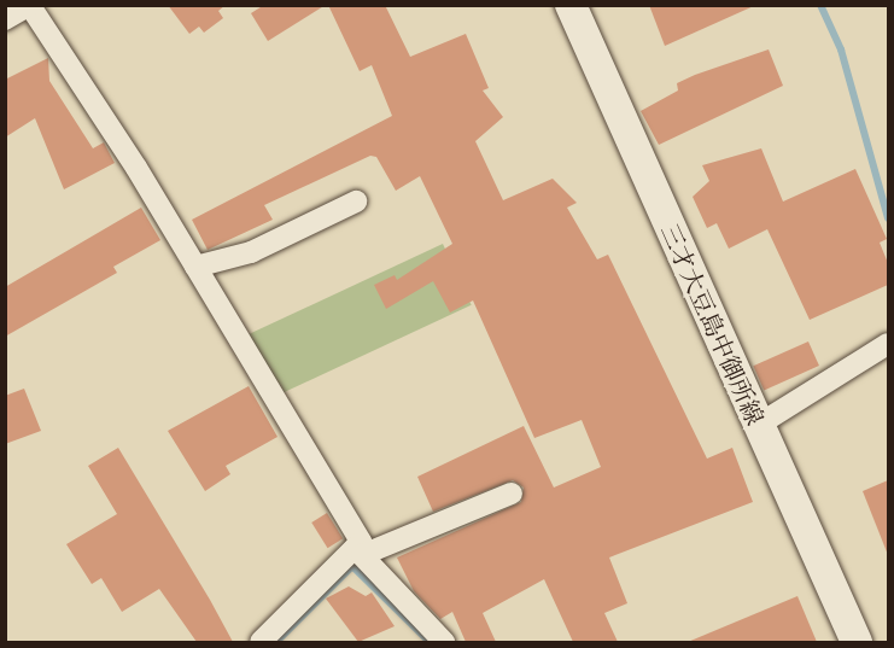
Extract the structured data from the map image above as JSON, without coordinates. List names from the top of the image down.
{
  "streets": {
    "main road": ["三才大豆島中御所線"]
  }
}
